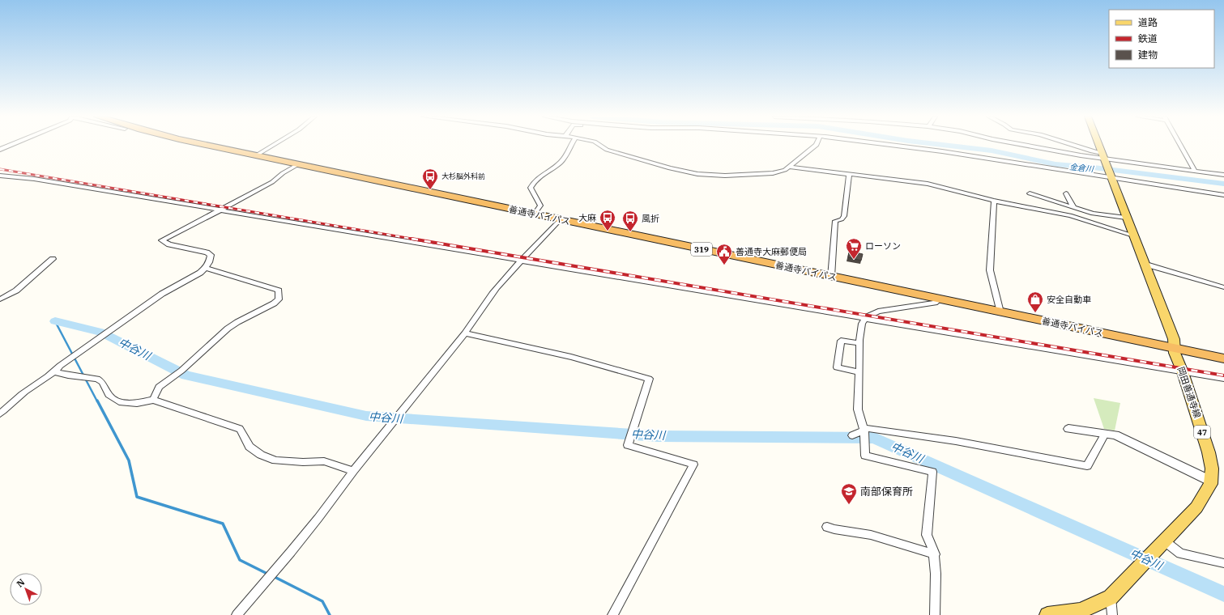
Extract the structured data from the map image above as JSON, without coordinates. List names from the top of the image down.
{
  "streets": {
    "highway": ["善通寺バイパス", "319"],
    "main road": ["岡田善通寺線", "47"]
  },
  "crossings": [
    ["善通寺バイパス", "岡田善通寺線"]
  ],
  "water": ["金倉川", "中谷川"],
  "places": {
    "bus stop": ["大杉脳外科前", "大麻", "風折"],
    "supermarket": ["ローソン"],
    "public building": ["善通寺大麻郵便局"],
    "shop": ["安全自動車"],
    "school or university": ["南部保育所"]
  },
  "legend": ["道路", "鉄道", "建物"],
  "north": "top left"
}
